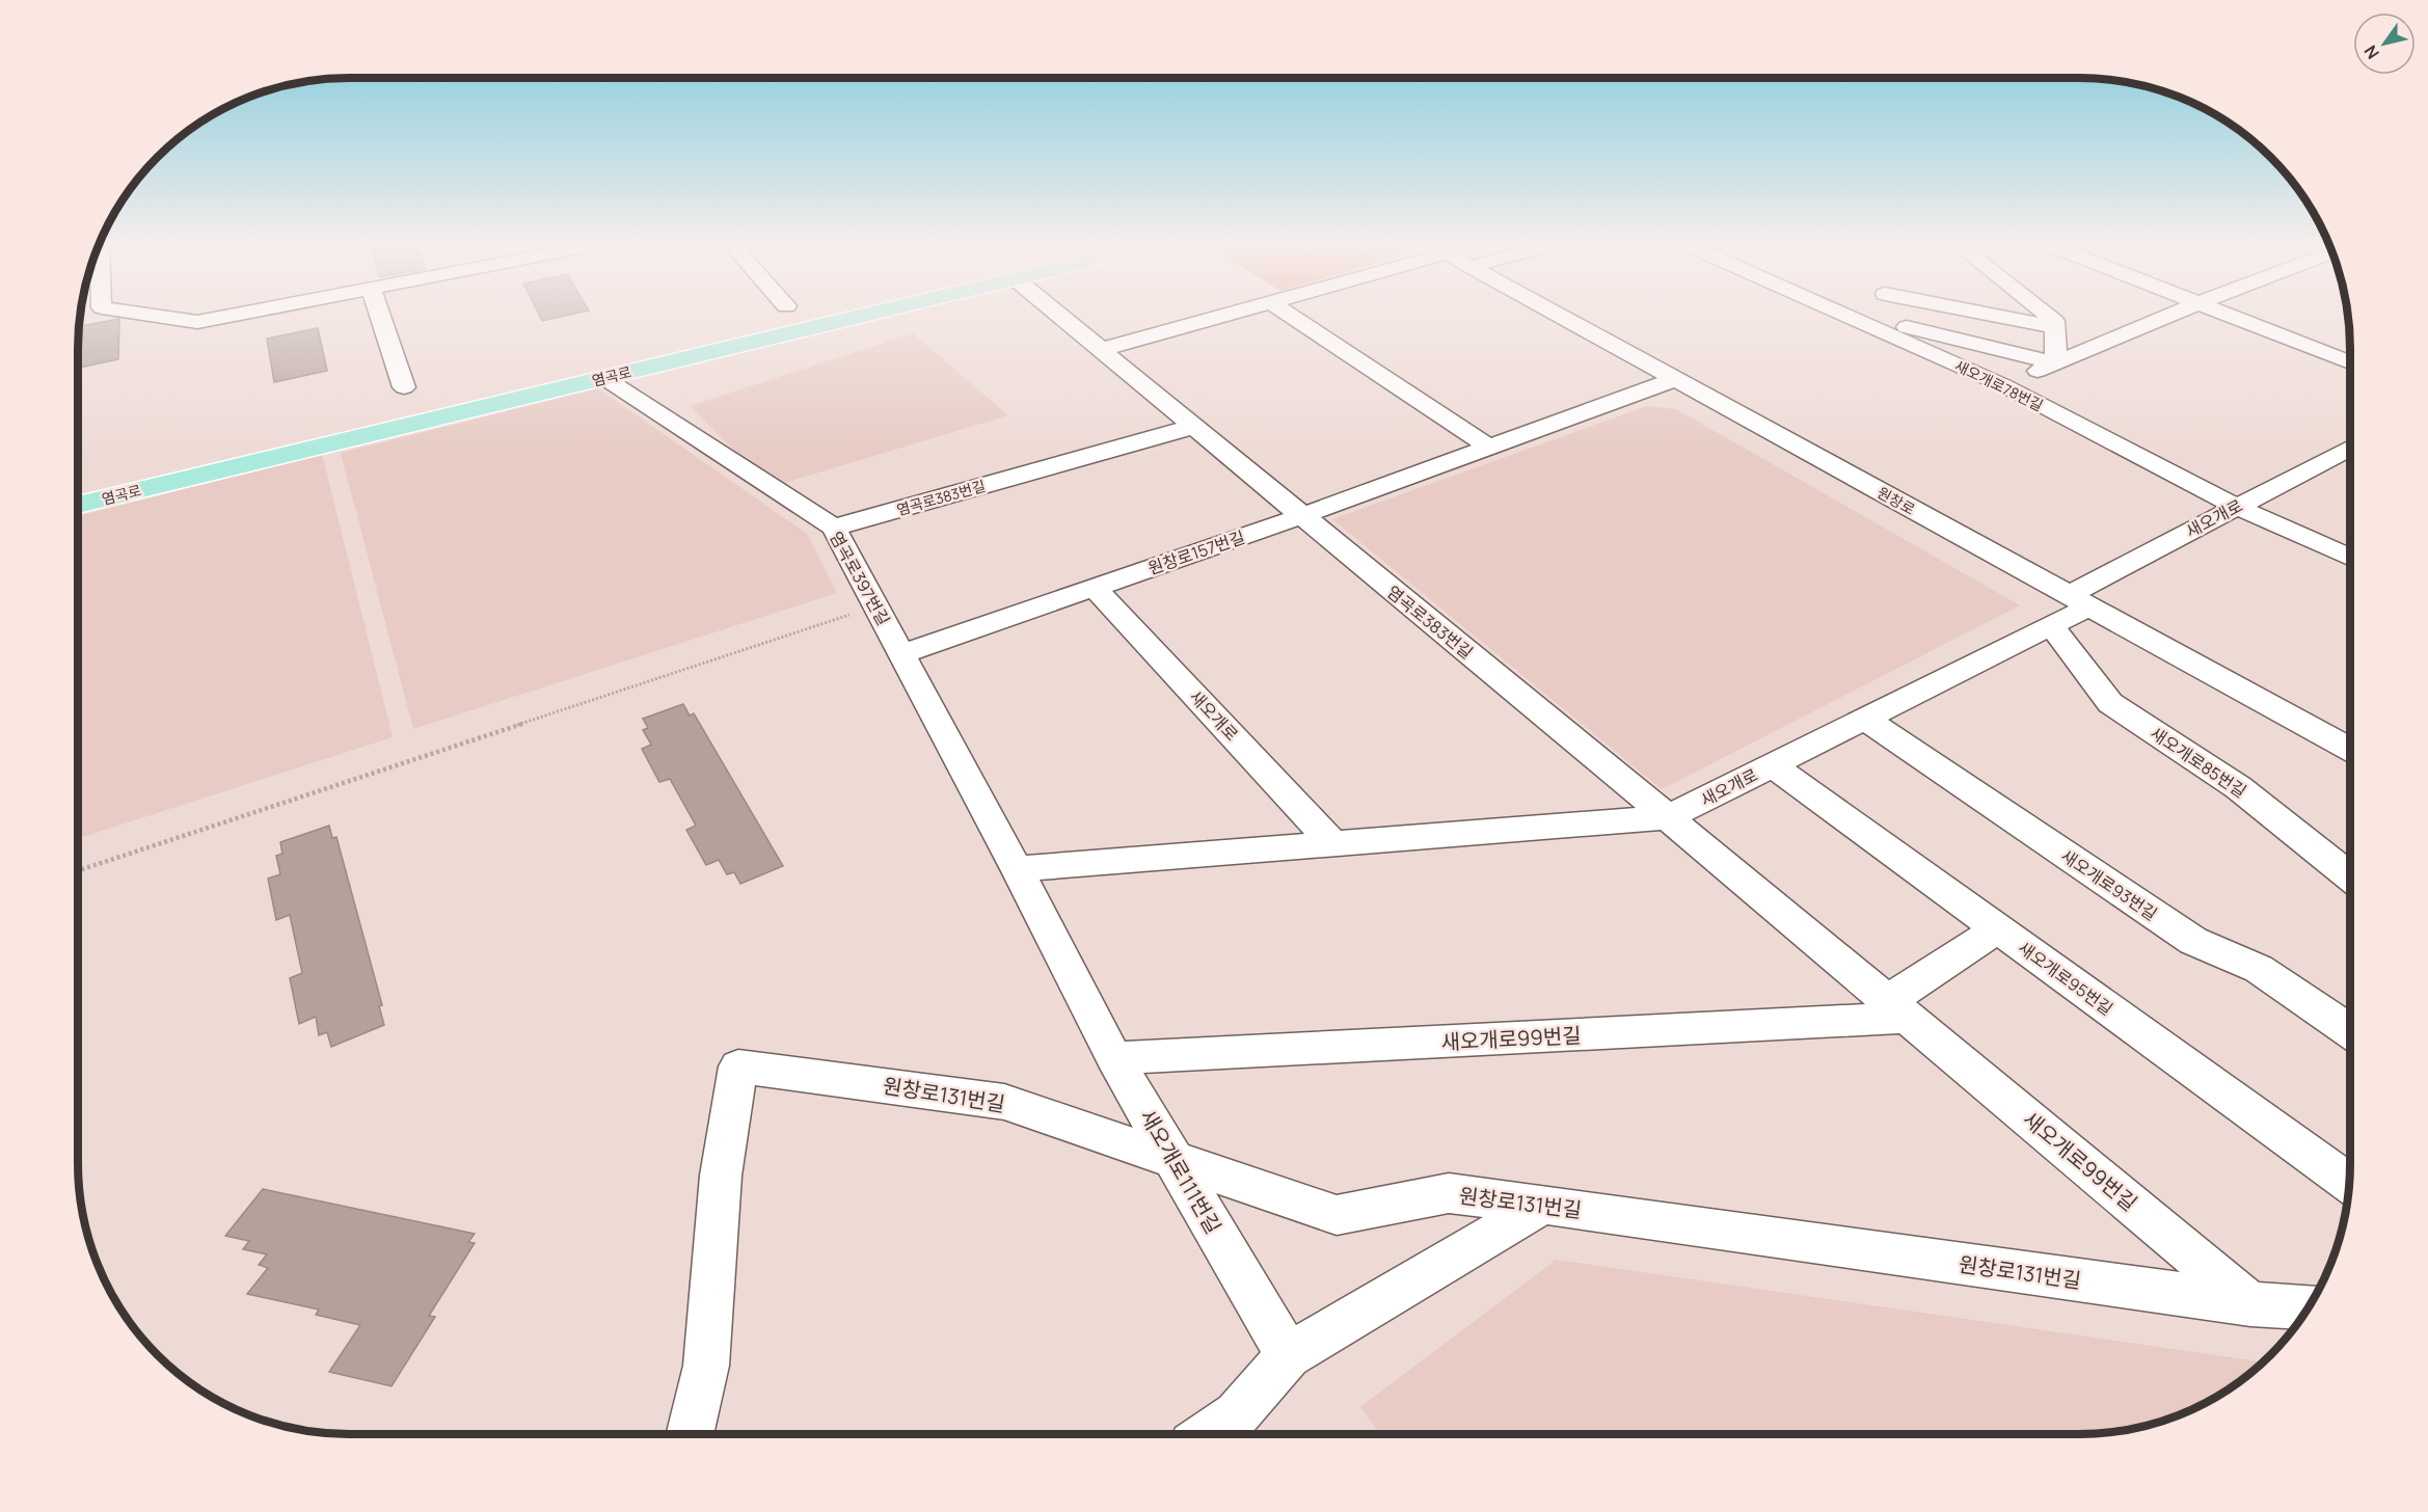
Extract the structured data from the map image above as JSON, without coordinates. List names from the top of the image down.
{
  "streets": {
    "main road": ["염곡로"],
    "street": [
      "새오개로78번길",
      "염곡로383번길",
      "원창로",
      "새오개로",
      "원창로157번길",
      "염곡로397번길",
      "새오개로85번길",
      "새오개로93번길",
      "새오개로95번길",
      "새오개로99번길",
      "원창로131번길",
      "새오개로111번길"
    ]
  },
  "crossings": [
    ["염곡로", "염곡로397번길"],
    ["새오개로78번길", "새오개로"],
    ["염곡로383번길", "새오개로"],
    ["염곡로383번길", "원창로157번길"],
    ["염곡로383번길", "염곡로397번길"],
    ["염곡로383번길", "새오개로99번길"],
    ["원창로", "새오개로"],
    ["원창로", "원창로157번길"],
    ["새오개로", "원창로157번길"],
    ["새오개로", "염곡로397번길"],
    ["새오개로", "새오개로85번길"],
    ["새오개로", "새오개로93번길"],
    ["새오개로", "새오개로95번길"],
    ["새오개로", "새오개로99번길"],
    ["새오개로", "새오개로111번길"],
    ["원창로157번길", "염곡로397번길"],
    ["염곡로397번길", "새오개로111번길"],
    ["새오개로99번길", "원창로131번길"],
    ["새오개로99번길", "새오개로111번길"],
    ["원창로131번길", "새오개로111번길"]
  ],
  "north": "bottom left"
}
